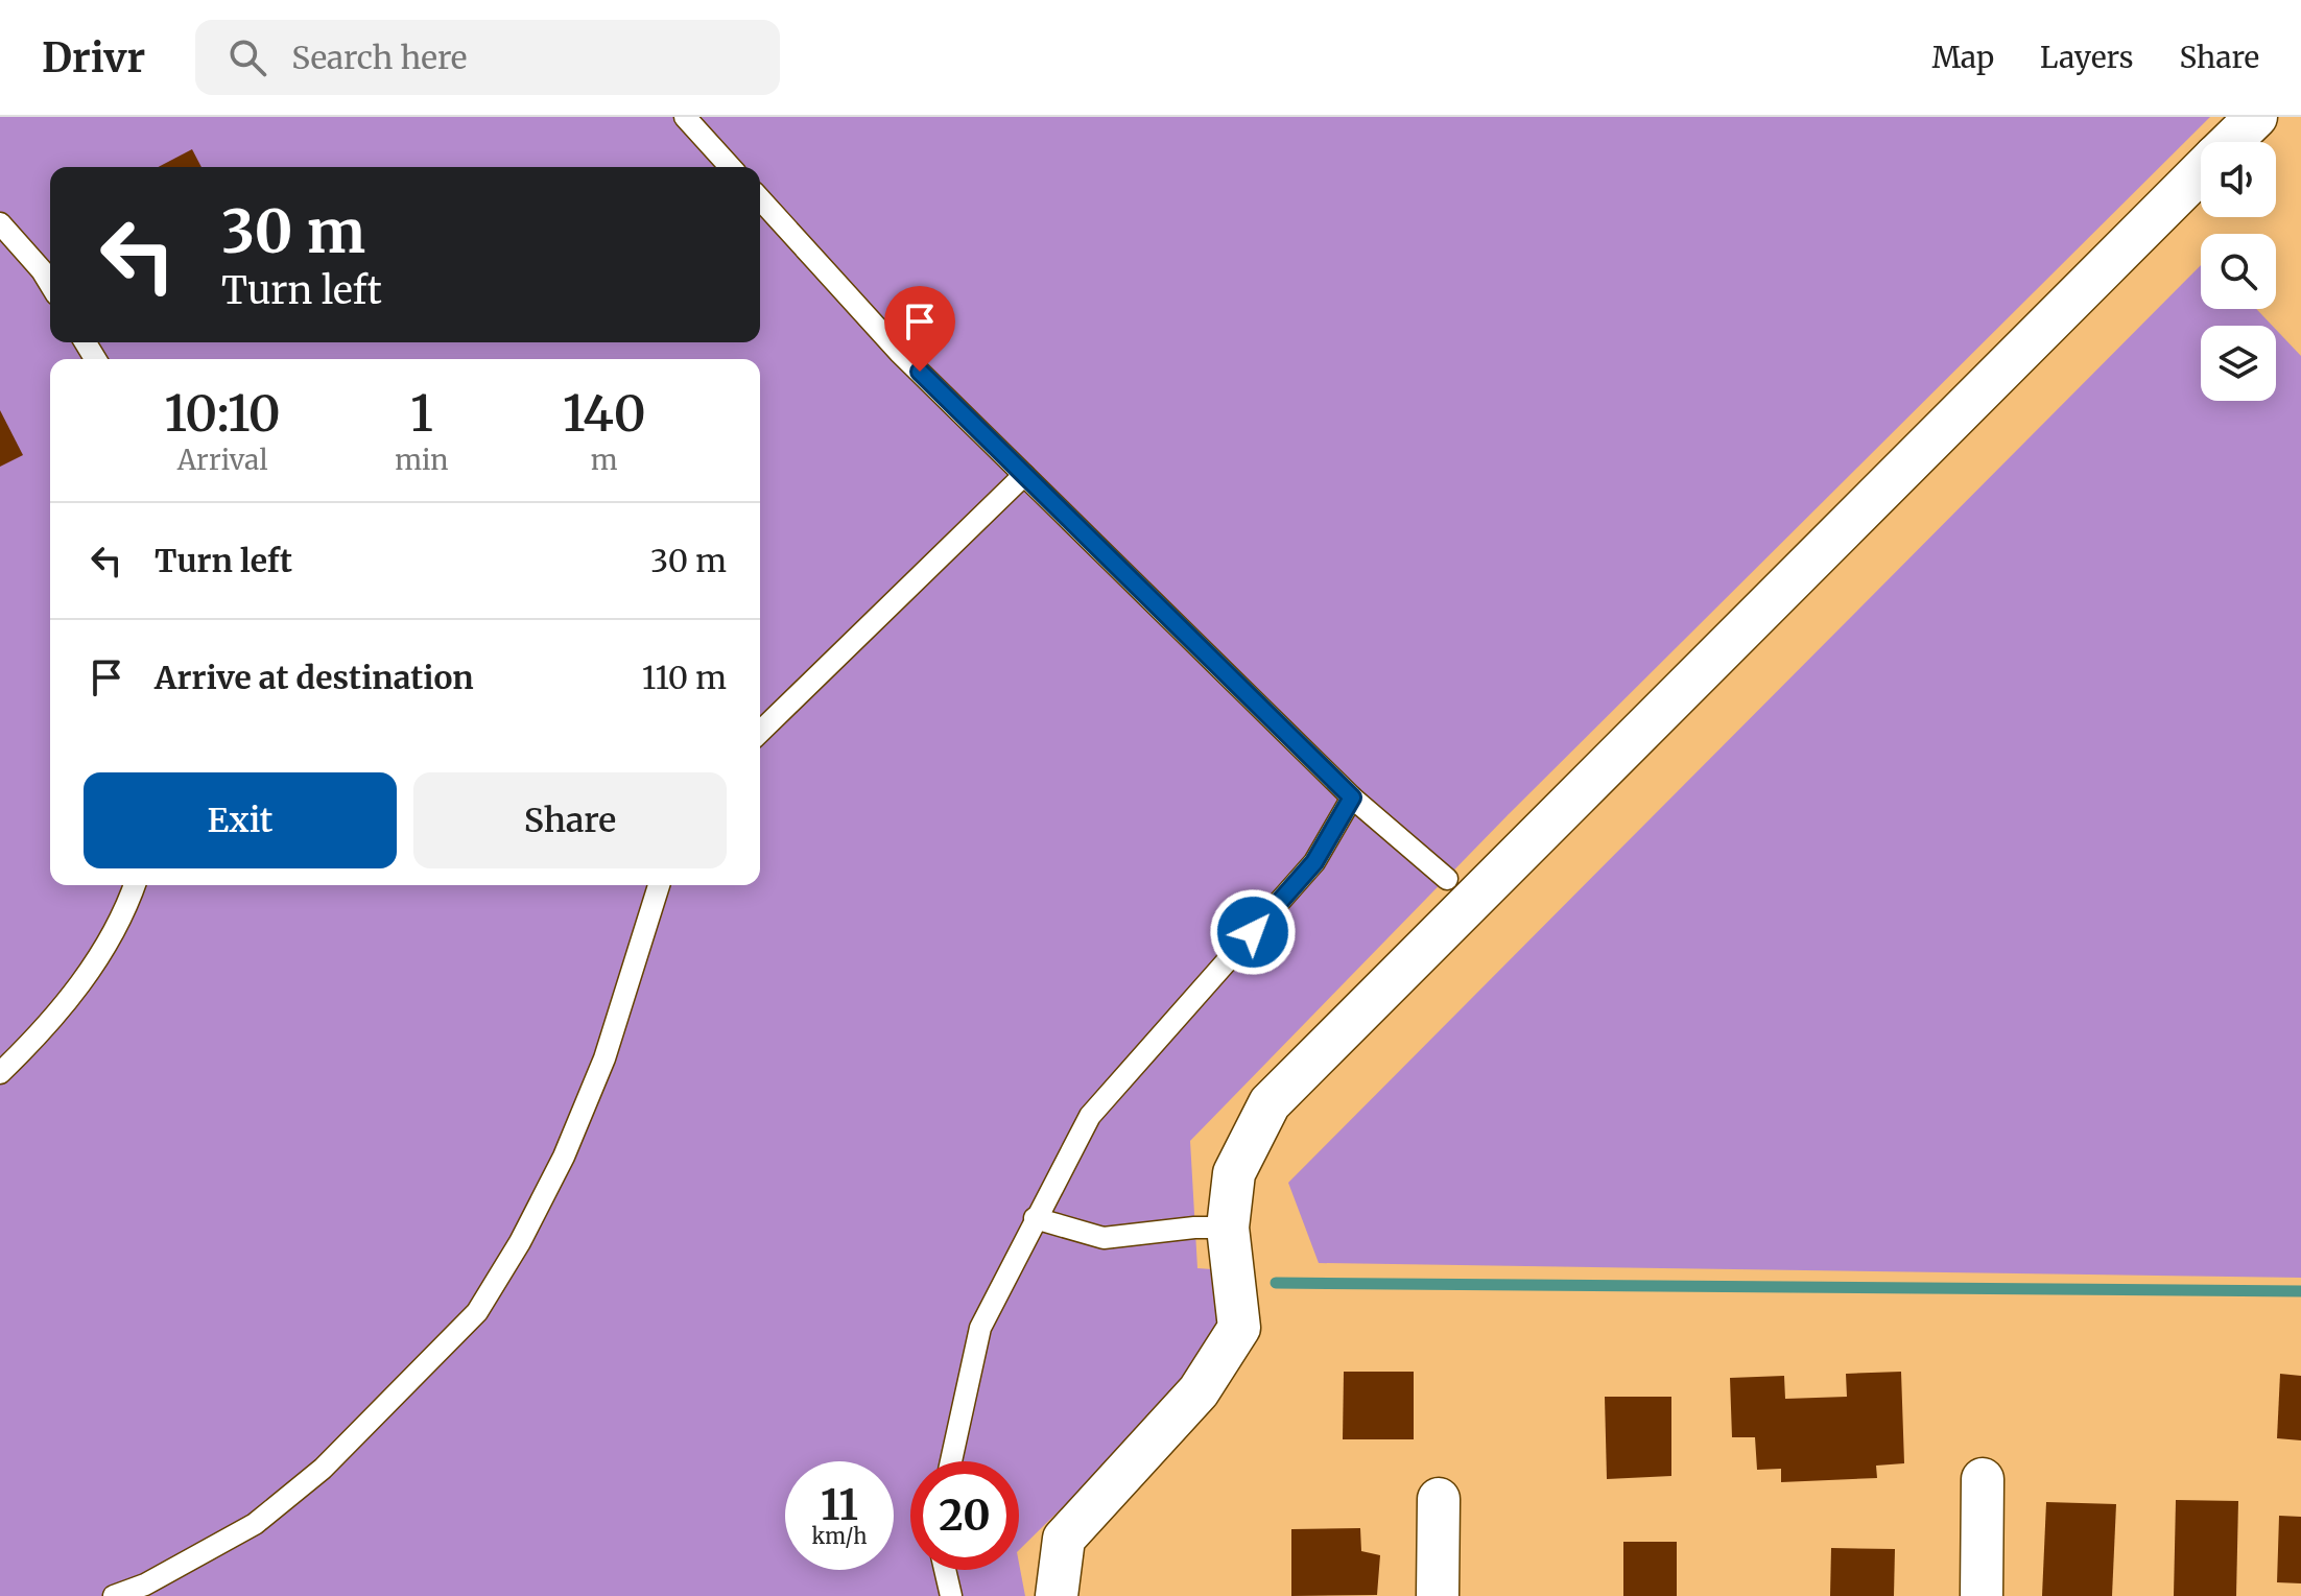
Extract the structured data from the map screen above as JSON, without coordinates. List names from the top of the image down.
{
  "page": {
    "header": "Drivr",
    "search": "Search here",
    "nav": ["Map", "Layers", "Share"],
    "turn": ["30 m", "Turn left"],
    "eta": [
      "10:10",
      "Arrival",
      "1",
      "min",
      "140",
      "m"
    ],
    "list": [
      {
        "name": "Turn left",
        "value": "30 m"
      },
      {
        "name": "Arrive at destination",
        "value": "110 m"
      }
    ],
    "buttons": ["Exit", "Share"],
    "speed": "11 km/h",
    "limit": "20"
  }
}
